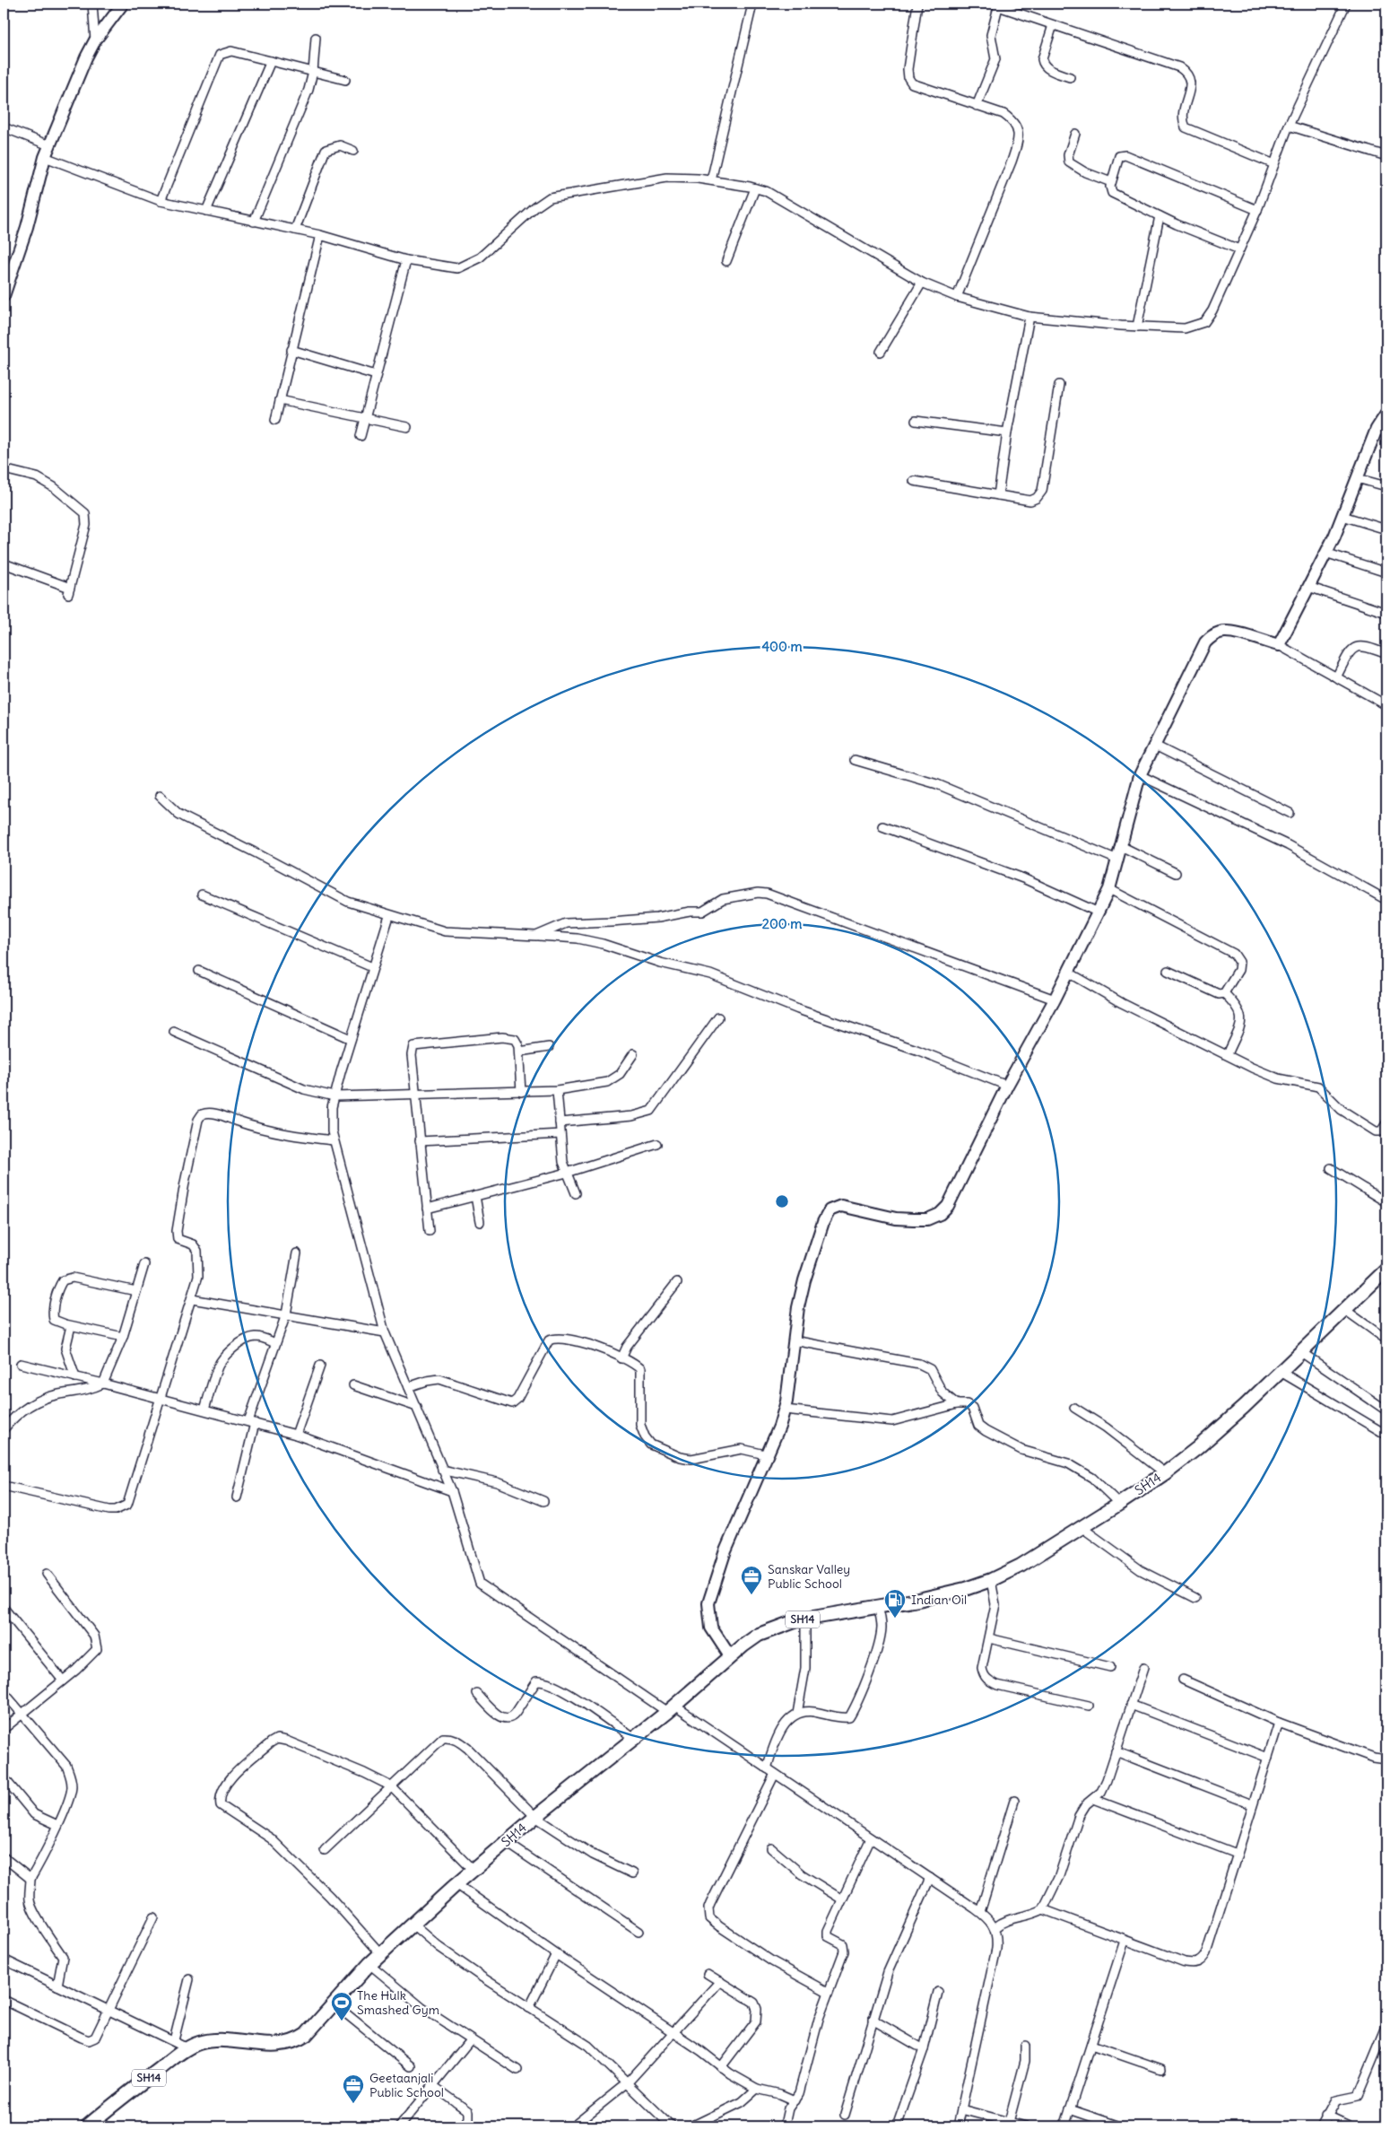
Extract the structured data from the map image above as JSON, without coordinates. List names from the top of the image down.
{
  "streets": {
    "main road": ["SH14"]
  },
  "places": {
    "office": ["Sanskar Valley Public School", "Geetaanjali Public School"],
    "fuel station": ["Indian Oil"],
    "sports": ["The Hulk Smashed Gym"]
  },
  "rings": ["400 m", "200 m"]
}
